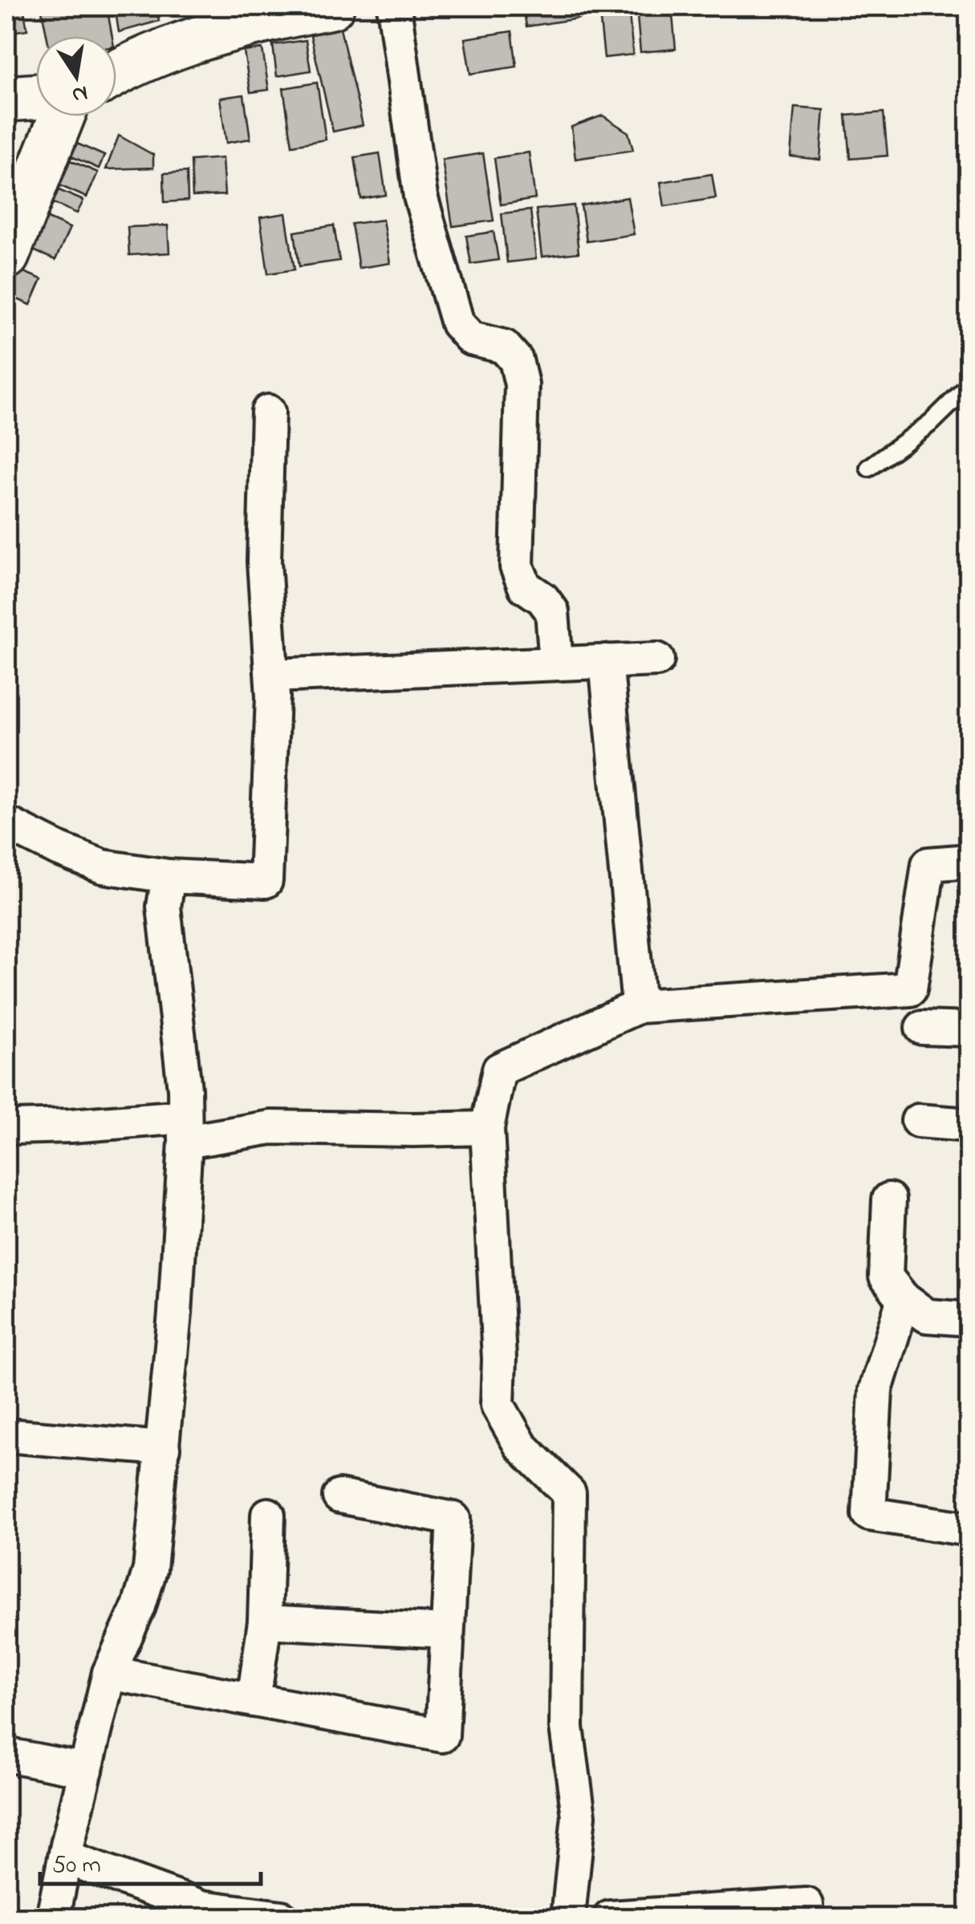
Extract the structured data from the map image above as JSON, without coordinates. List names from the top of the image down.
{
  "scale_bar": "50 m",
  "north": "bottom"
}
